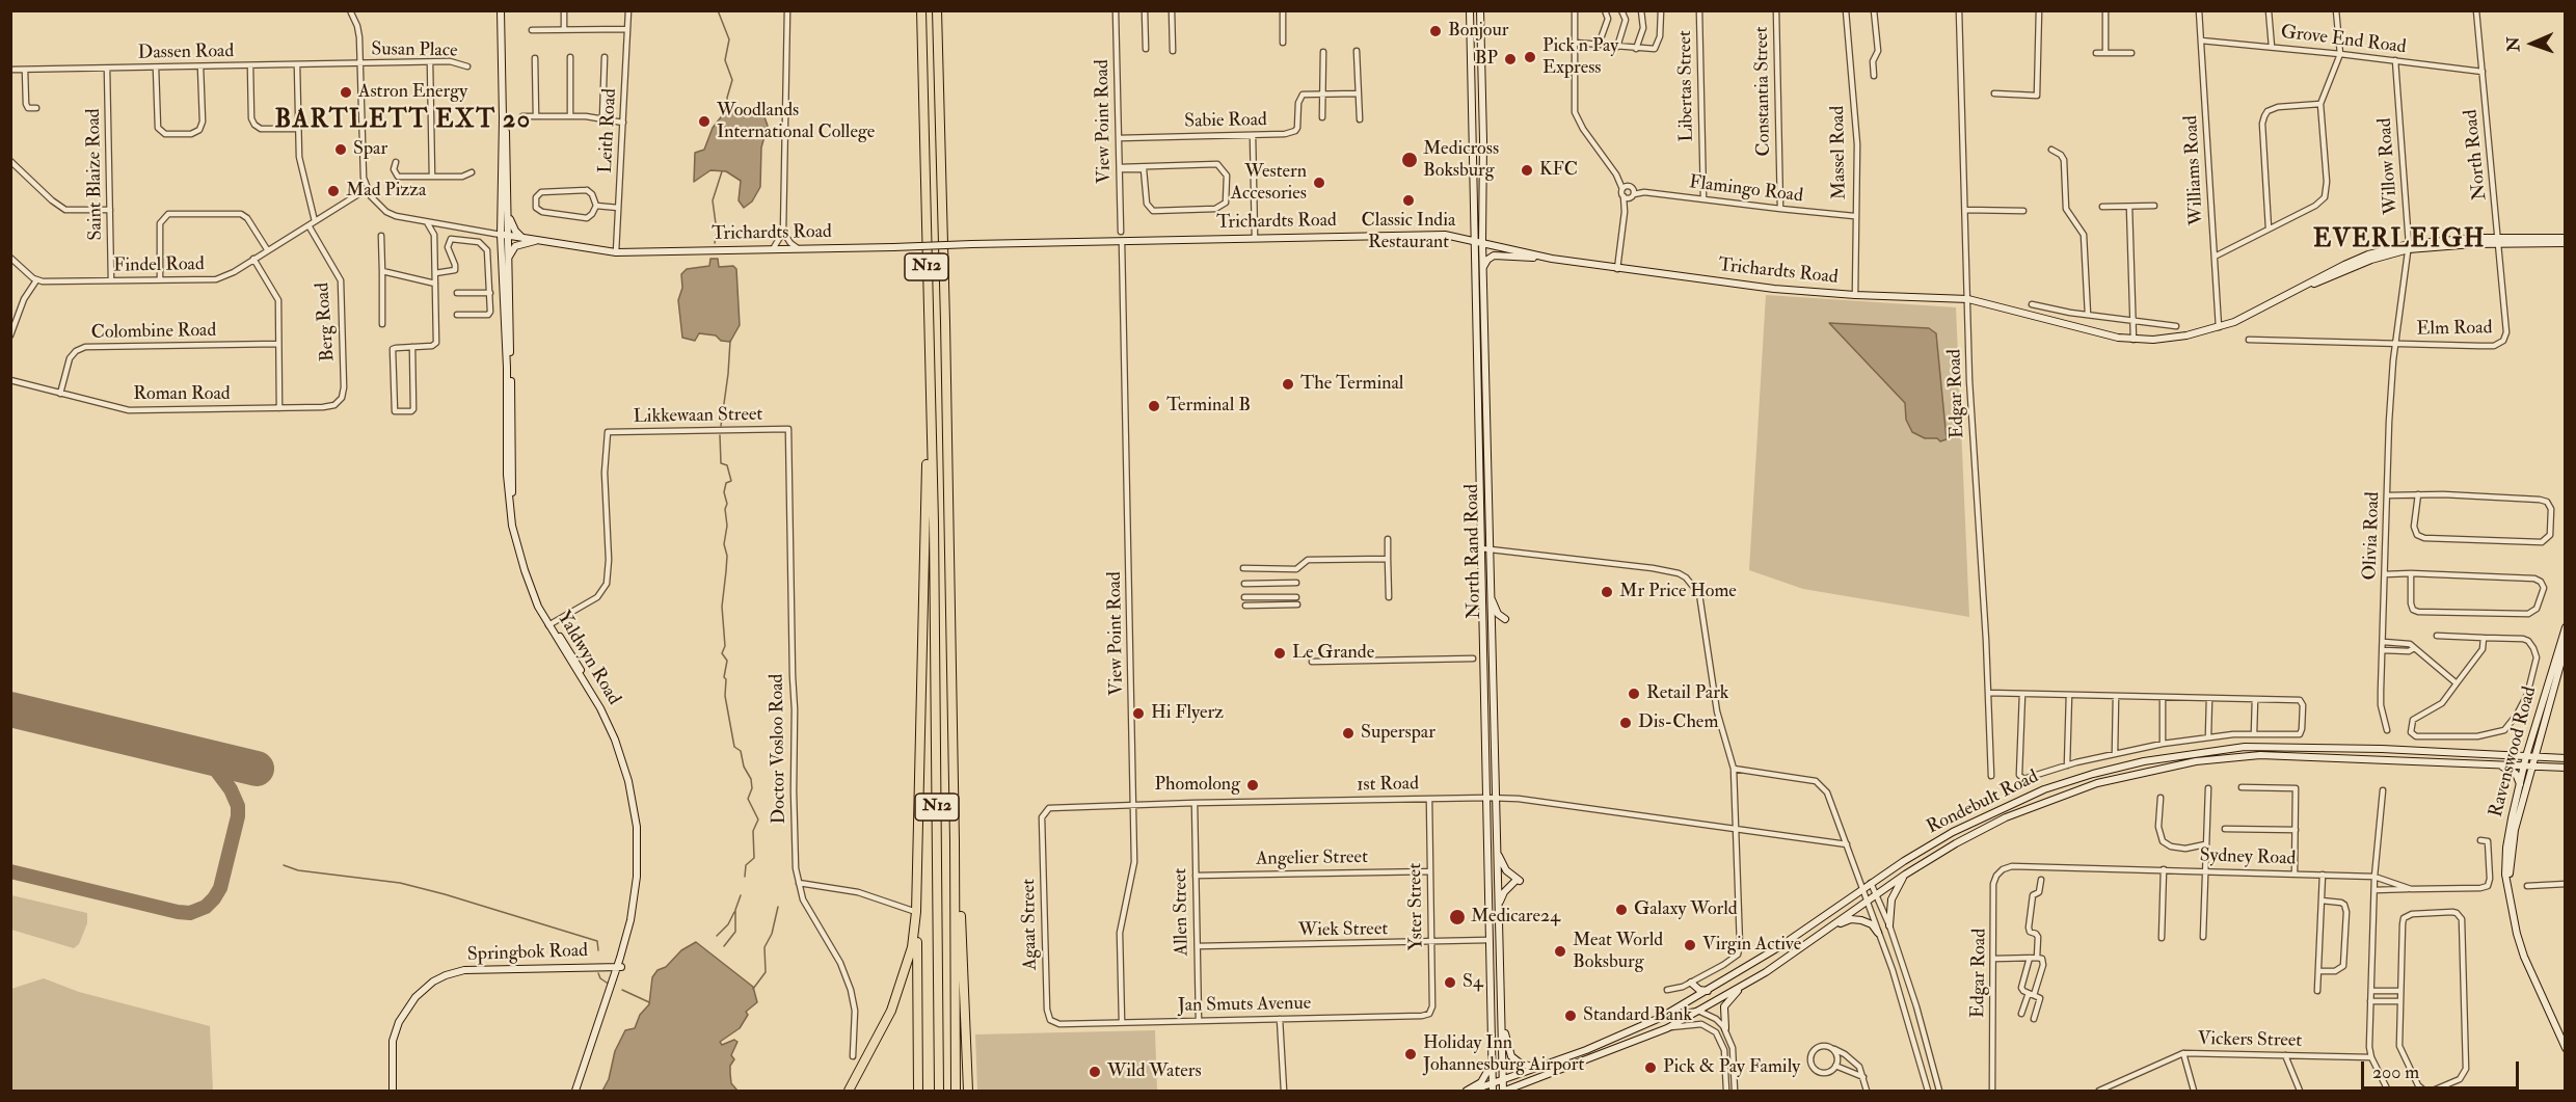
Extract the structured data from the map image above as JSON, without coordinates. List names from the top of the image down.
{
  "streets": {
    "highway": ["N12"],
    "main road": [
      "Trichardts Road",
      "North Rand Road",
      "Yaldwyn Road",
      "Ravenswood Road",
      "Rondebult Road",
      "Springbok Road"
    ],
    "street": [
      "Grove End Road",
      "Susan Place",
      "Dassen Road",
      "Libertas Street",
      "Constantia Street",
      "View Point Road",
      "Sabie Road",
      "Leith Road",
      "Massel Road",
      "North Road",
      "Willow Road",
      "Williams Road",
      "Saint Blaize Road",
      "Flamingo Road",
      "Findel Road",
      "Berg Road",
      "Elm Road",
      "Colombine Road",
      "Edgar Road",
      "Roman Road",
      "Likkewaan Street",
      "Olivia Road",
      "Doctor Vosloo Road",
      "1st Road",
      "Sydney Road",
      "Angelier Street",
      "Yster Street",
      "Allen Street",
      "Agaat Street",
      "Wiek Street",
      "Jan Smuts Avenue",
      "Vickers Street"
    ]
  },
  "crossings": [
    ["Grove End Road", "North Road"],
    ["Grove End Road", "Willow Road"],
    ["Grove End Road", "Williams Road"],
    ["Susan Place", "Dassen Road"],
    ["Dassen Road", "Saint Blaize Road"],
    ["Libertas Street", "Flamingo Road"],
    ["Constantia Street", "Flamingo Road"],
    ["View Point Road", "Sabie Road"],
    ["View Point Road", "Trichardts Road"],
    ["View Point Road", "1st Road"],
    ["View Point Road", "Jan Smuts Avenue"],
    ["Leith Road", "Trichardts Road"],
    ["Massel Road", "Flamingo Road"],
    ["Massel Road", "Trichardts Road"],
    ["North Road", "Trichardts Road"],
    ["North Road", "Elm Road"],
    ["Willow Road", "Trichardts Road"],
    ["Willow Road", "Elm Road"],
    ["Willow Road", "Olivia Road"],
    ["Williams Road", "Trichardts Road"],
    ["Saint Blaize Road", "Findel Road"],
    ["Trichardts Road", "Findel Road"],
    ["Trichardts Road", "Edgar Road"],
    ["Trichardts Road", "North Rand Road"],
    ["Trichardts Road", "Yaldwyn Road"],
    ["Findel Road", "Berg Road"],
    ["Berg Road", "Roman Road"],
    ["Elm Road", "Olivia Road"],
    ["Colombine Road", "Roman Road"],
    ["Edgar Road", "Sydney Road"],
    ["Likkewaan Street", "Yaldwyn Road"],
    ["Likkewaan Street", "Doctor Vosloo Road"],
    ["North Rand Road", "1st Road"],
    ["North Rand Road", "Rondebult Road"],
    ["North Rand Road", "Wiek Street"],
    ["Yaldwyn Road", "Springbok Road"],
    ["Ravenswood Road", "Rondebult Road"],
    ["1st Road", "Yster Street"],
    ["1st Road", "Allen Street"],
    ["1st Road", "Agaat Street"],
    ["Angelier Street", "Yster Street"],
    ["Angelier Street", "Allen Street"],
    ["Yster Street", "Wiek Street"],
    ["Yster Street", "Jan Smuts Avenue"],
    ["Allen Street", "Wiek Street"],
    ["Allen Street", "Jan Smuts Avenue"],
    ["Agaat Street", "Jan Smuts Avenue"]
  ],
  "districts": ["BARTLETT EXT 20", "EVERLEIGH"],
  "places": [
    "Bonjour",
    "Pick n Pay Express",
    "BP",
    "Astron Energy",
    "Woodlands International College",
    "Spar",
    "Medicross Boksburg",
    "KFC",
    "Western Accesories",
    "Mad Pizza",
    "Classic India Restaurant",
    "The Terminal",
    "Terminal B",
    "Mr Price Home",
    "Le Grande",
    "Retail Park",
    "Hi Flyerz",
    "Dis-Chem",
    "Superspar",
    "Phomolong",
    "Galaxy World",
    "Medicare24",
    "Virgin Active",
    "Meat World Boksburg",
    "S4",
    "Standard Bank",
    "Holiday Inn Johannesburg Airport",
    "Pick & Pay Family",
    "Wild Waters"
  ],
  "scale_bar": "200 m",
  "north": "left"
}
